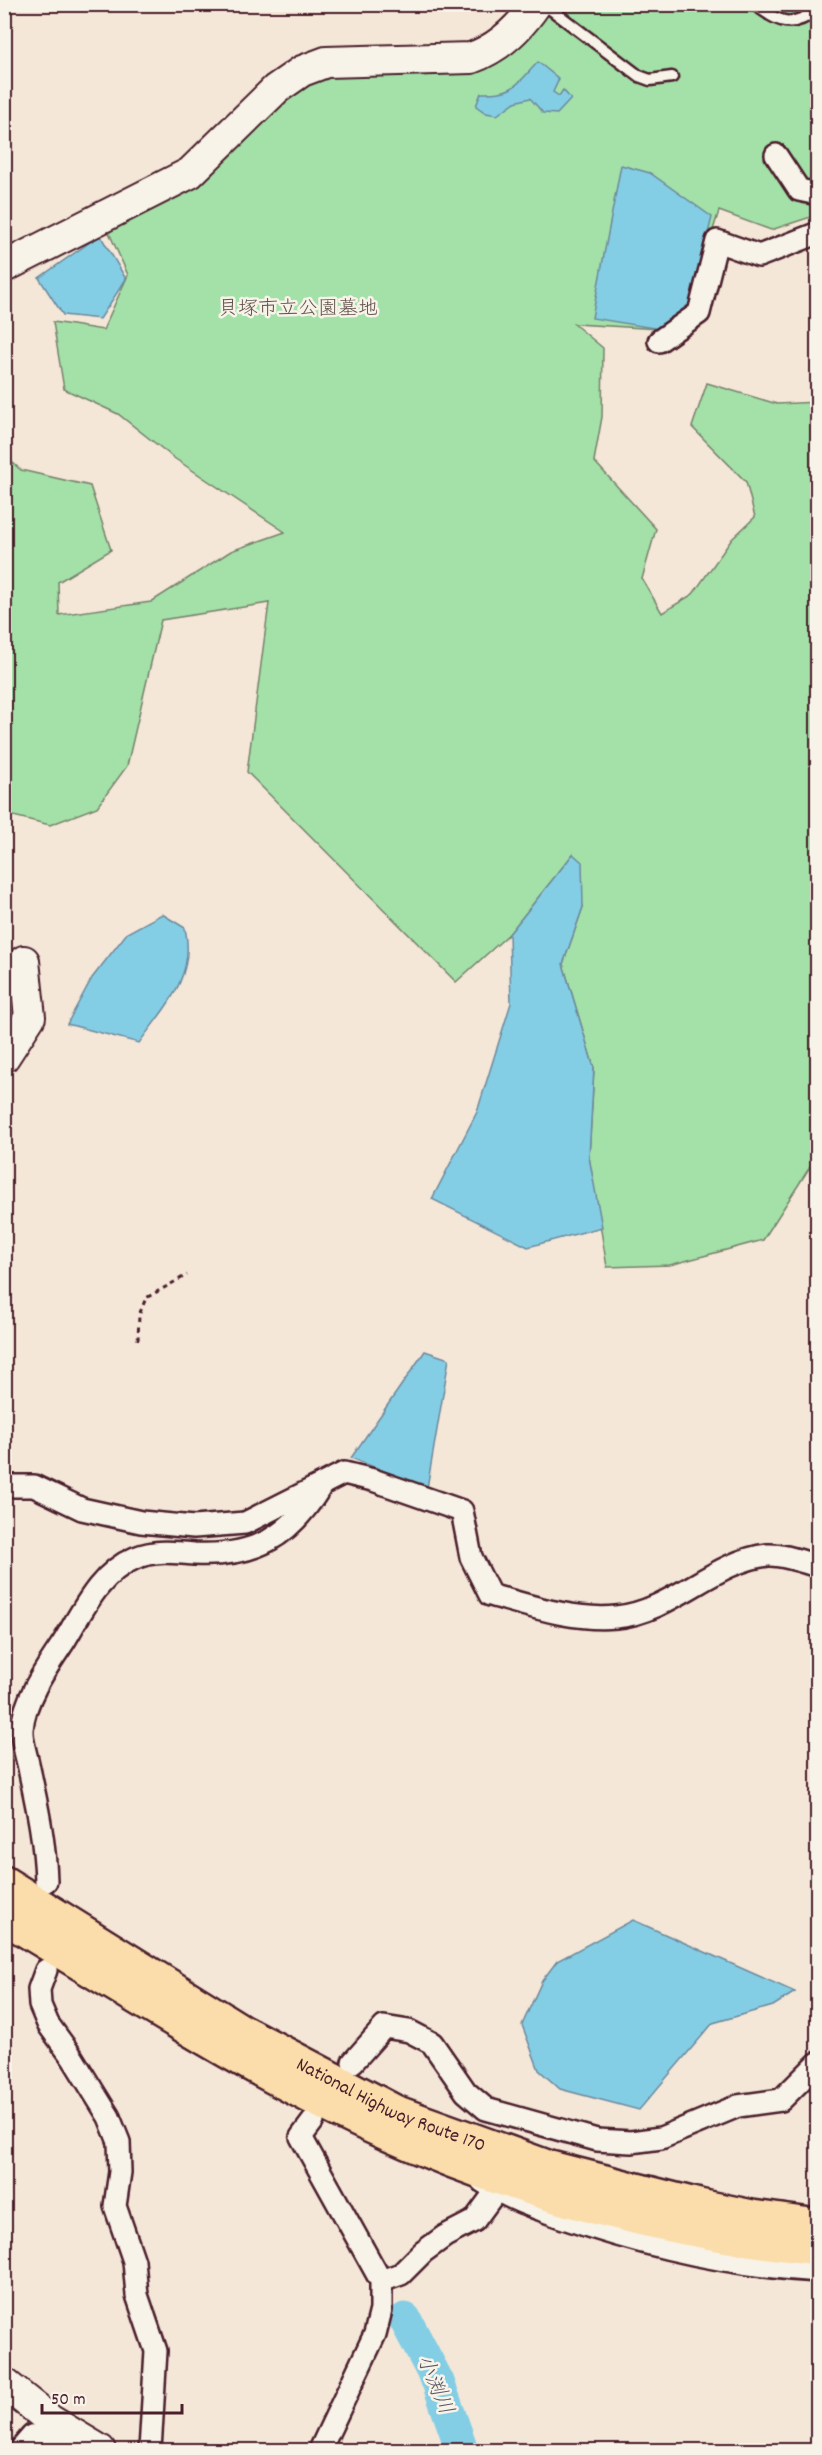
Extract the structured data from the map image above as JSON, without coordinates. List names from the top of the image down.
{
  "streets": {
    "highway": ["National Highway Route 170"]
  },
  "water": ["小渕川"],
  "parks": ["貝塚市立公園墓地"],
  "scale_bar": "50 m"
}
